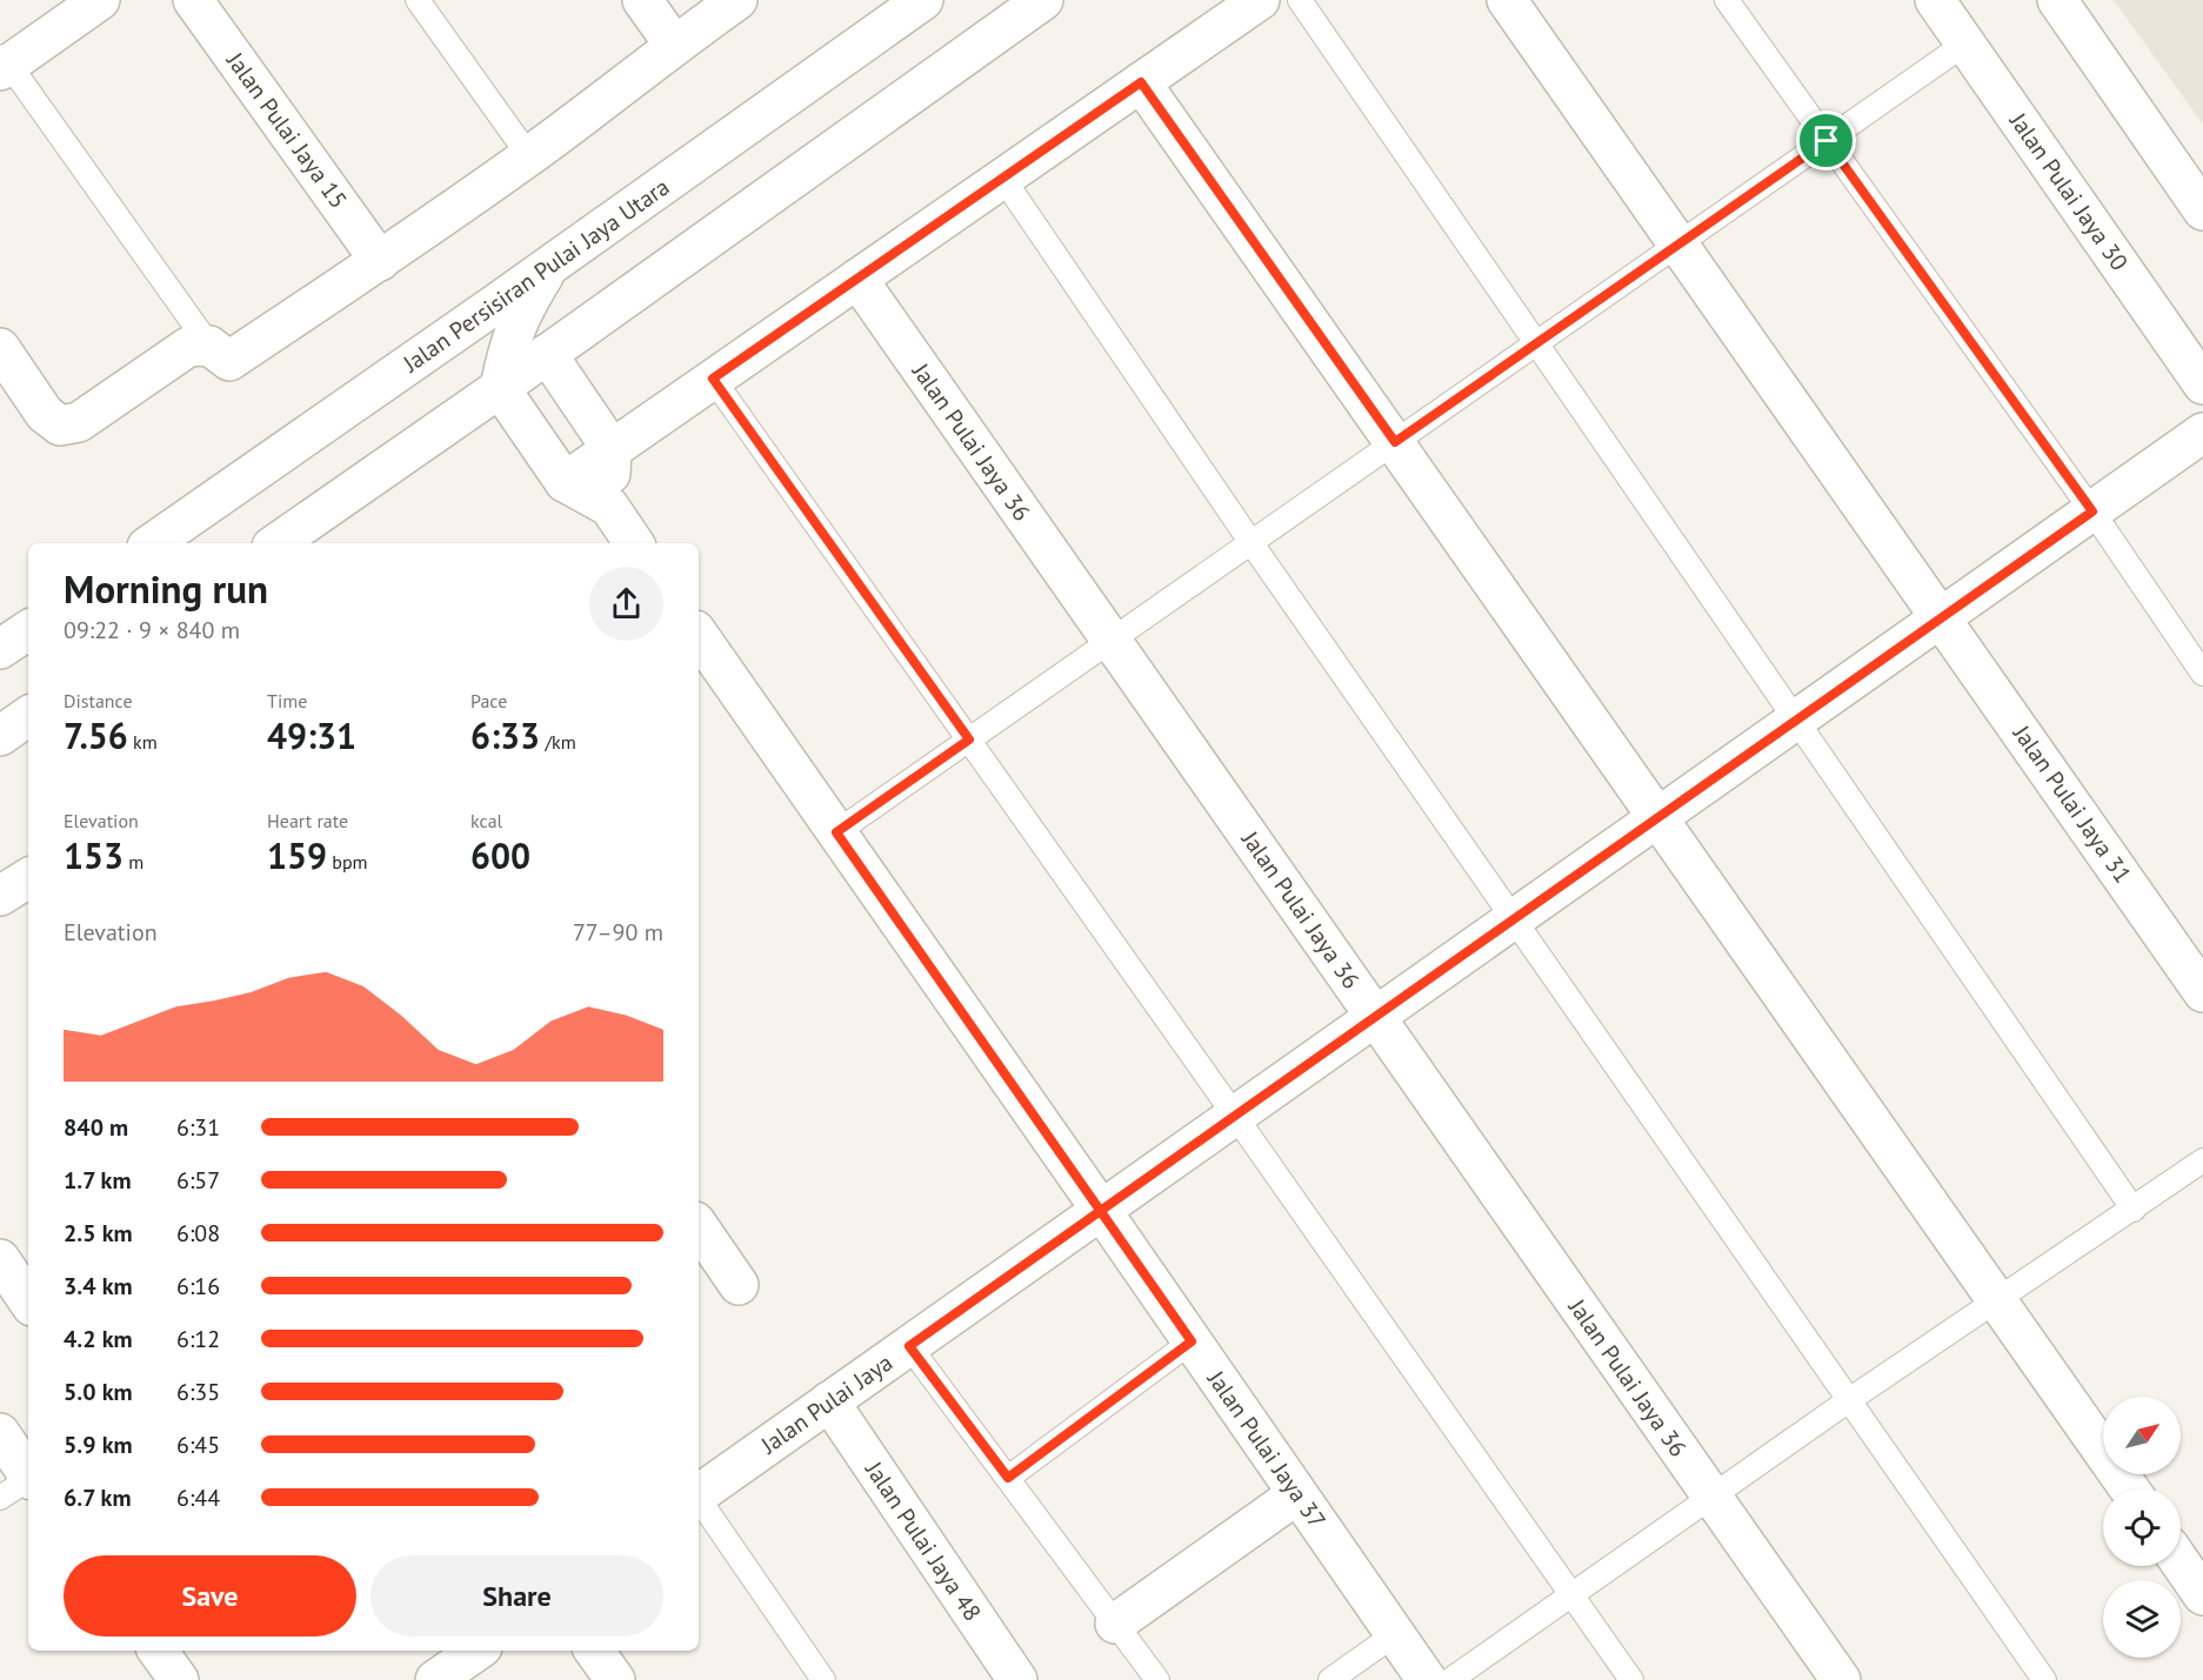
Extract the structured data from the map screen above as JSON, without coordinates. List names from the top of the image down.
{
  "streets": {
    "street": [
      "Jalan Pulai Jaya 15",
      "Jalan Pulai Jaya 30",
      "Jalan Persisiran Pulai Jaya Utara",
      "Jalan Pulai Jaya 36",
      "Jalan Pulai Jaya 31",
      "Jalan Pulai Jaya",
      "Jalan Pulai Jaya 37",
      "Jalan Pulai Jaya 48"
    ]
  },
  "crossings": [
    ["Jalan Pulai Jaya 36", "Jalan Pulai Jaya"],
    ["Jalan Pulai Jaya 31", "Jalan Pulai Jaya"],
    ["Jalan Pulai Jaya", "Jalan Pulai Jaya 37"],
    ["Jalan Pulai Jaya", "Jalan Pulai Jaya 48"]
  ],
  "north": "top right",
  "page": {
    "heading": ["Morning run", "09:22 · 9 × 840 m"],
    "stats": [
      ["Distance", "7.56 km"],
      ["Time", "49:31"],
      ["Pace", "6:33 /km"],
      ["Elevation", "153 m"],
      ["Heart rate", "159 bpm"],
      ["kcal", "600"]
    ],
    "chart": ["Elevation", "77–90 m"],
    "list": [
      {
        "name": "840 m",
        "note": "6:31"
      },
      {
        "name": "1.7 km",
        "note": "6:57"
      },
      {
        "name": "2.5 km",
        "note": "6:08"
      },
      {
        "name": "3.4 km",
        "note": "6:16"
      },
      {
        "name": "4.2 km",
        "note": "6:12"
      },
      {
        "name": "5.0 km",
        "note": "6:35"
      },
      {
        "name": "5.9 km",
        "note": "6:45"
      },
      {
        "name": "6.7 km",
        "note": "6:44"
      }
    ],
    "buttons": ["Save", "Share"]
  }
}
